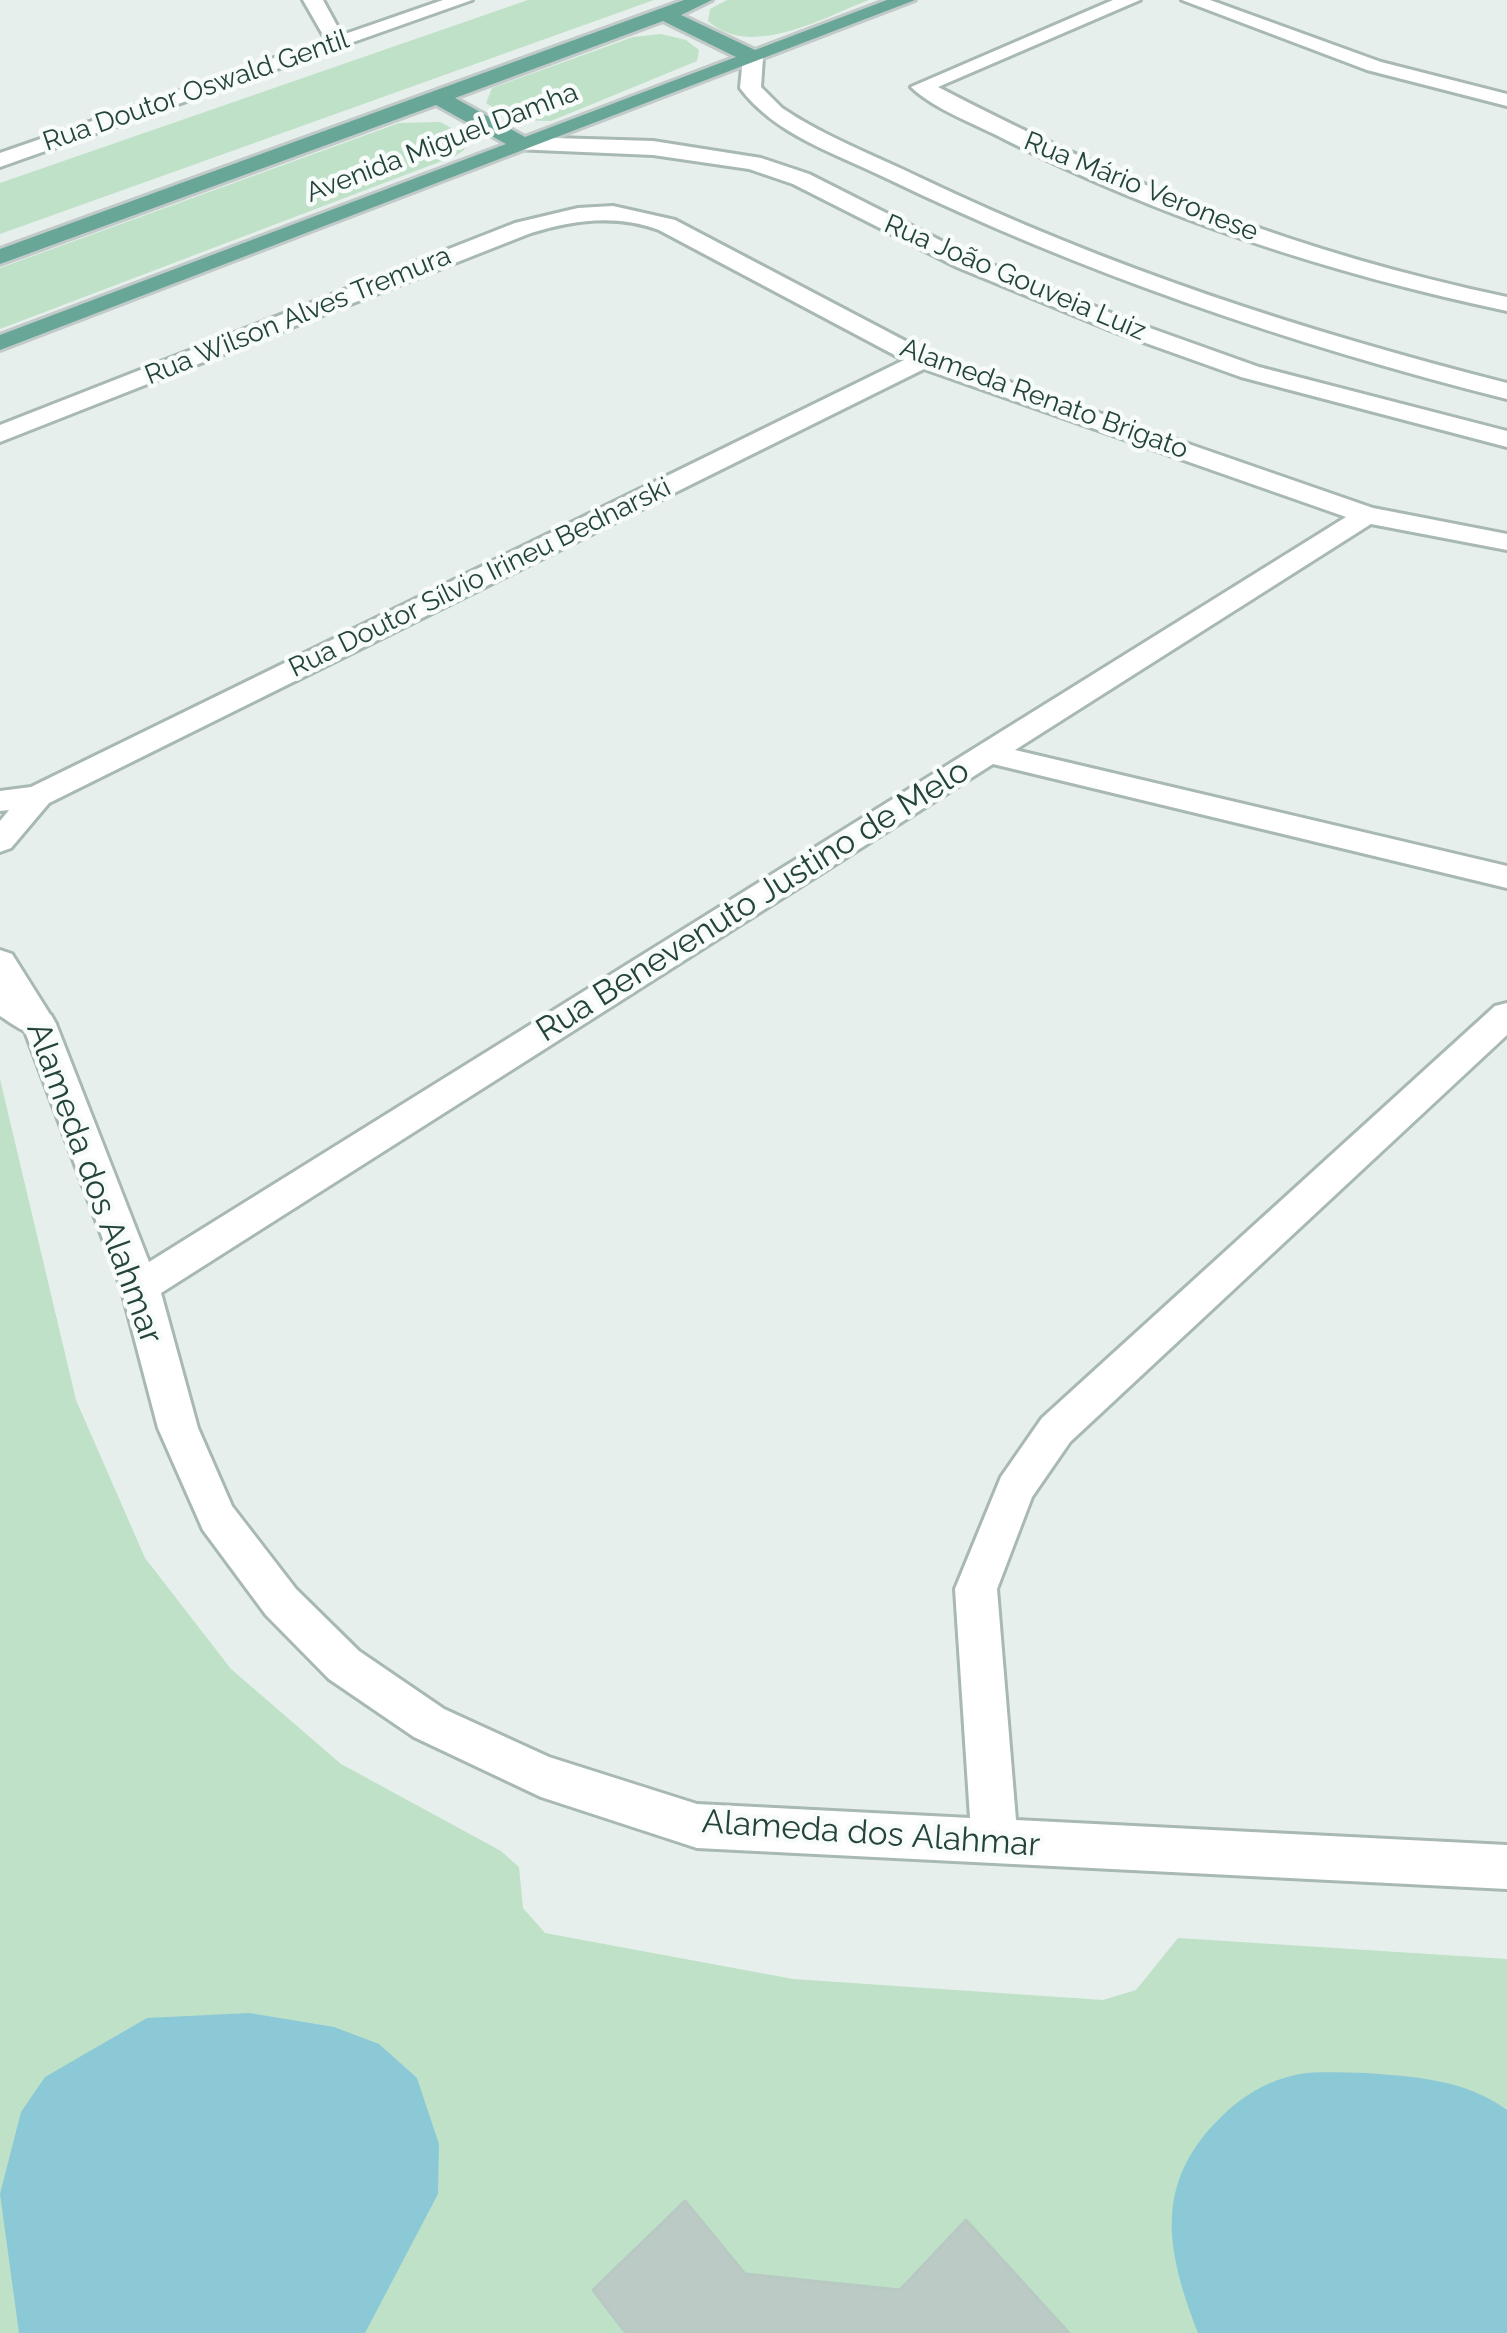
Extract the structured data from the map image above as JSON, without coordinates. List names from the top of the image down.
{
  "streets": {
    "main road": ["Avenida Miguel Damha"],
    "street": [
      "Rua Doutor Oswald Gentil",
      "Rua Mário Veronese",
      "Rua João Gouveia Luiz",
      "Rua Wilson Alves Tremura",
      "Alameda Renato Brigato",
      "Rua Doutor Sílvio Irineu Bednarski",
      "Rua Benevenuto Justino de Melo",
      "Alameda dos Alahmar"
    ]
  },
  "crossings": [
    ["Avenida Miguel Damha", "Rua João Gouveia Luiz"],
    ["Rua Wilson Alves Tremura", "Alameda Renato Brigato"],
    ["Alameda Renato Brigato", "Rua Doutor Sílvio Irineu Bednarski"],
    ["Alameda Renato Brigato", "Rua Benevenuto Justino de Melo"],
    ["Rua Benevenuto Justino de Melo", "Alameda dos Alahmar"]
  ]
}
